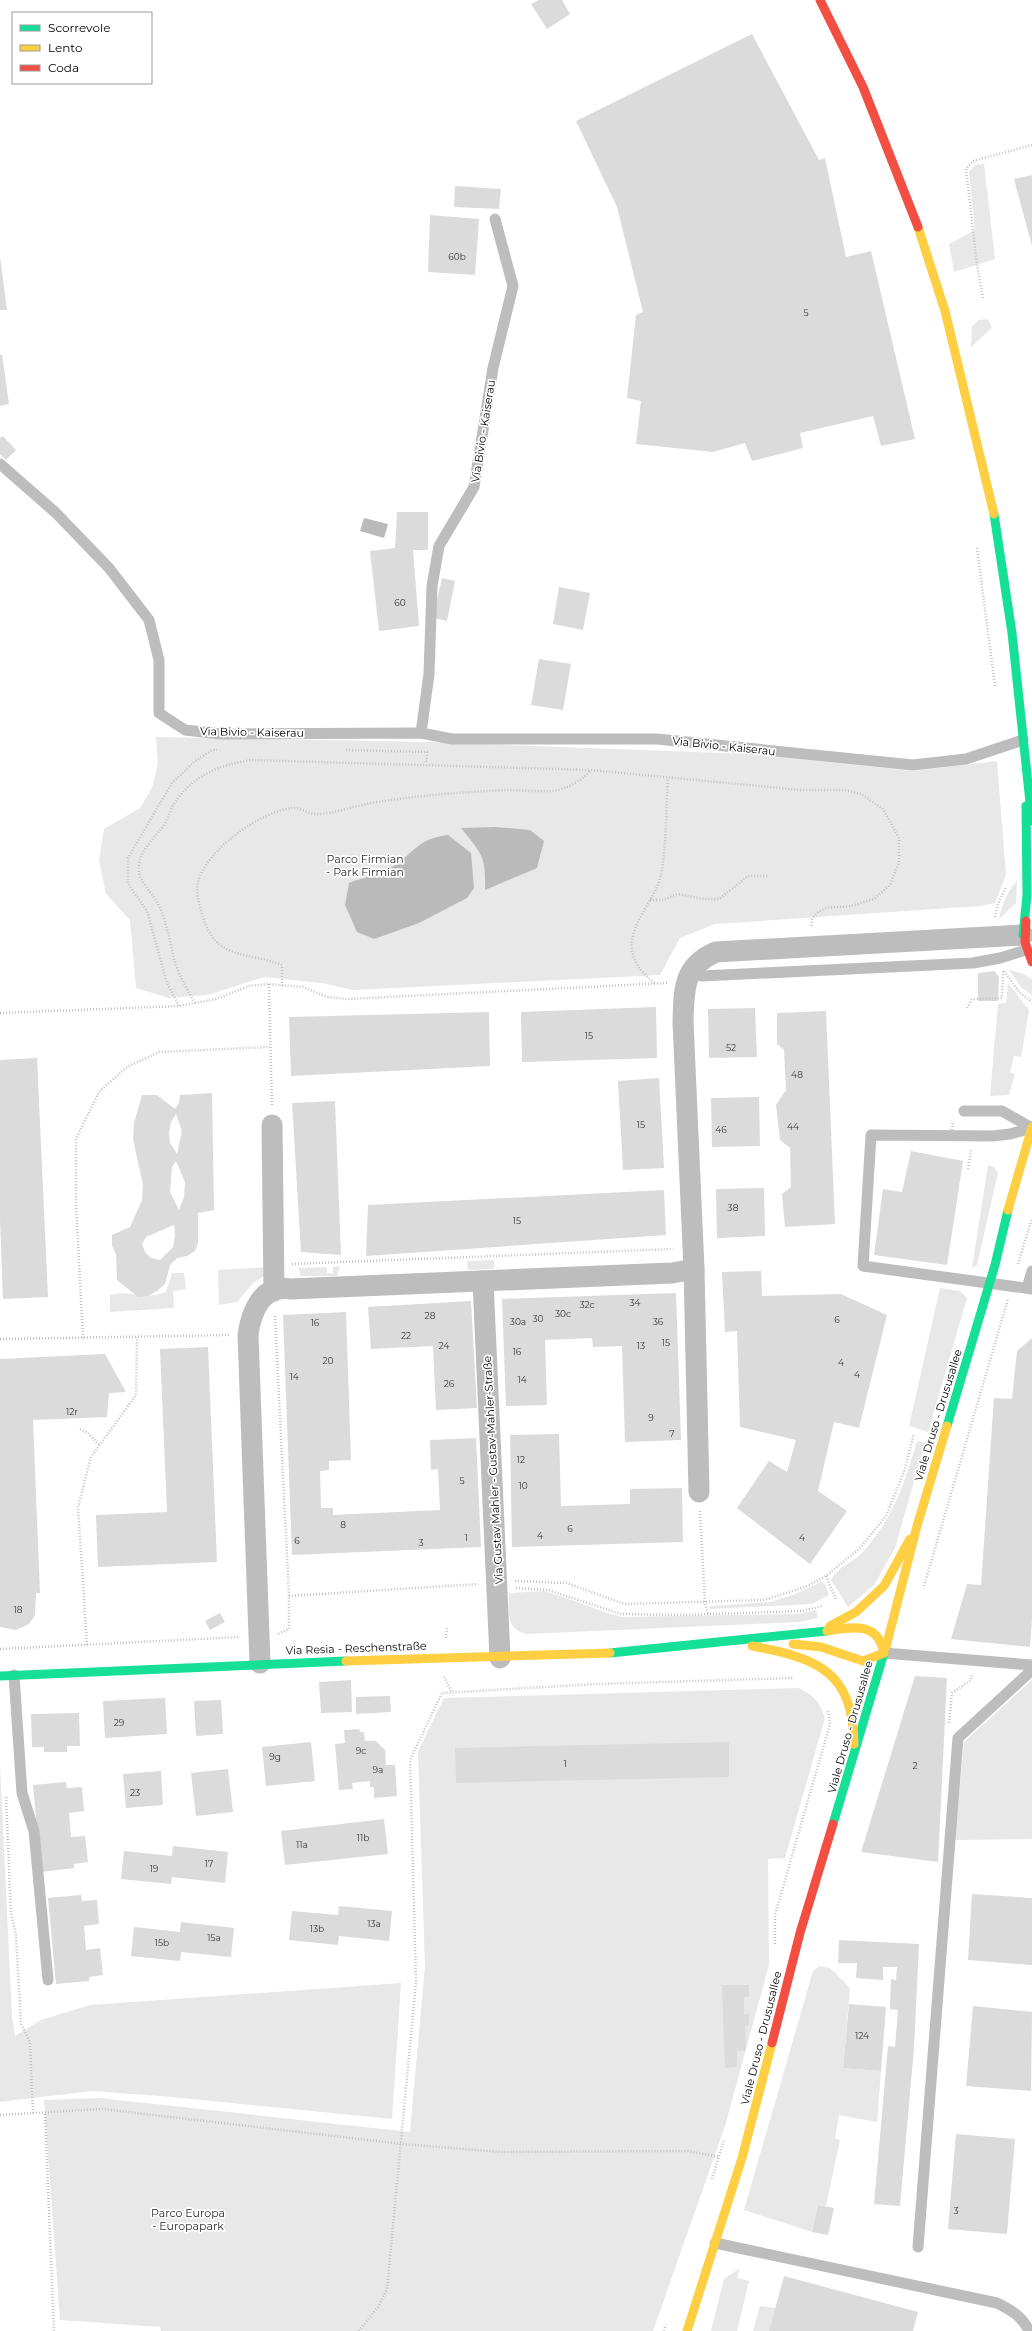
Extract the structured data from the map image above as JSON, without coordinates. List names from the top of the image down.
{
  "streets": {
    "main road": ["Viale Druso - Drususallee", "Via Resia - Reschenstraße"],
    "street": ["Via Gustav Mahler - Gustav-Mahler-Straße"],
    "lane": ["Via Bivio - Kaiserau"]
  },
  "crossings": [
    ["Viale Druso - Drususallee", "Via Resia - Reschenstraße"],
    ["Via Gustav Mahler - Gustav-Mahler-Straße", "Via Resia - Reschenstraße"]
  ],
  "parks": ["Parco Firmian - Park Firmian", "Parco Europa - Europapark"],
  "house_numbers": [
    "60b",
    "5",
    "60",
    "15",
    "52",
    "48",
    "15",
    "44",
    "46",
    "38",
    "15",
    "34",
    "32c",
    "30c",
    "28",
    "30",
    "6",
    "30a",
    "36",
    "16",
    "22",
    "15",
    "24",
    "13",
    "16",
    "20",
    "4",
    "4",
    "14",
    "14",
    "26",
    "12r",
    "9",
    "7",
    "12",
    "5",
    "10",
    "8",
    "6",
    "4",
    "1",
    "4",
    "6",
    "3",
    "18",
    "29",
    "9c",
    "9g",
    "1",
    "2",
    "9a",
    "23",
    "11b",
    "11a",
    "17",
    "19",
    "13a",
    "13b",
    "15a",
    "15b",
    "124",
    "3"
  ],
  "legend": ["Scorrevole", "Lento", "Coda"]
}
